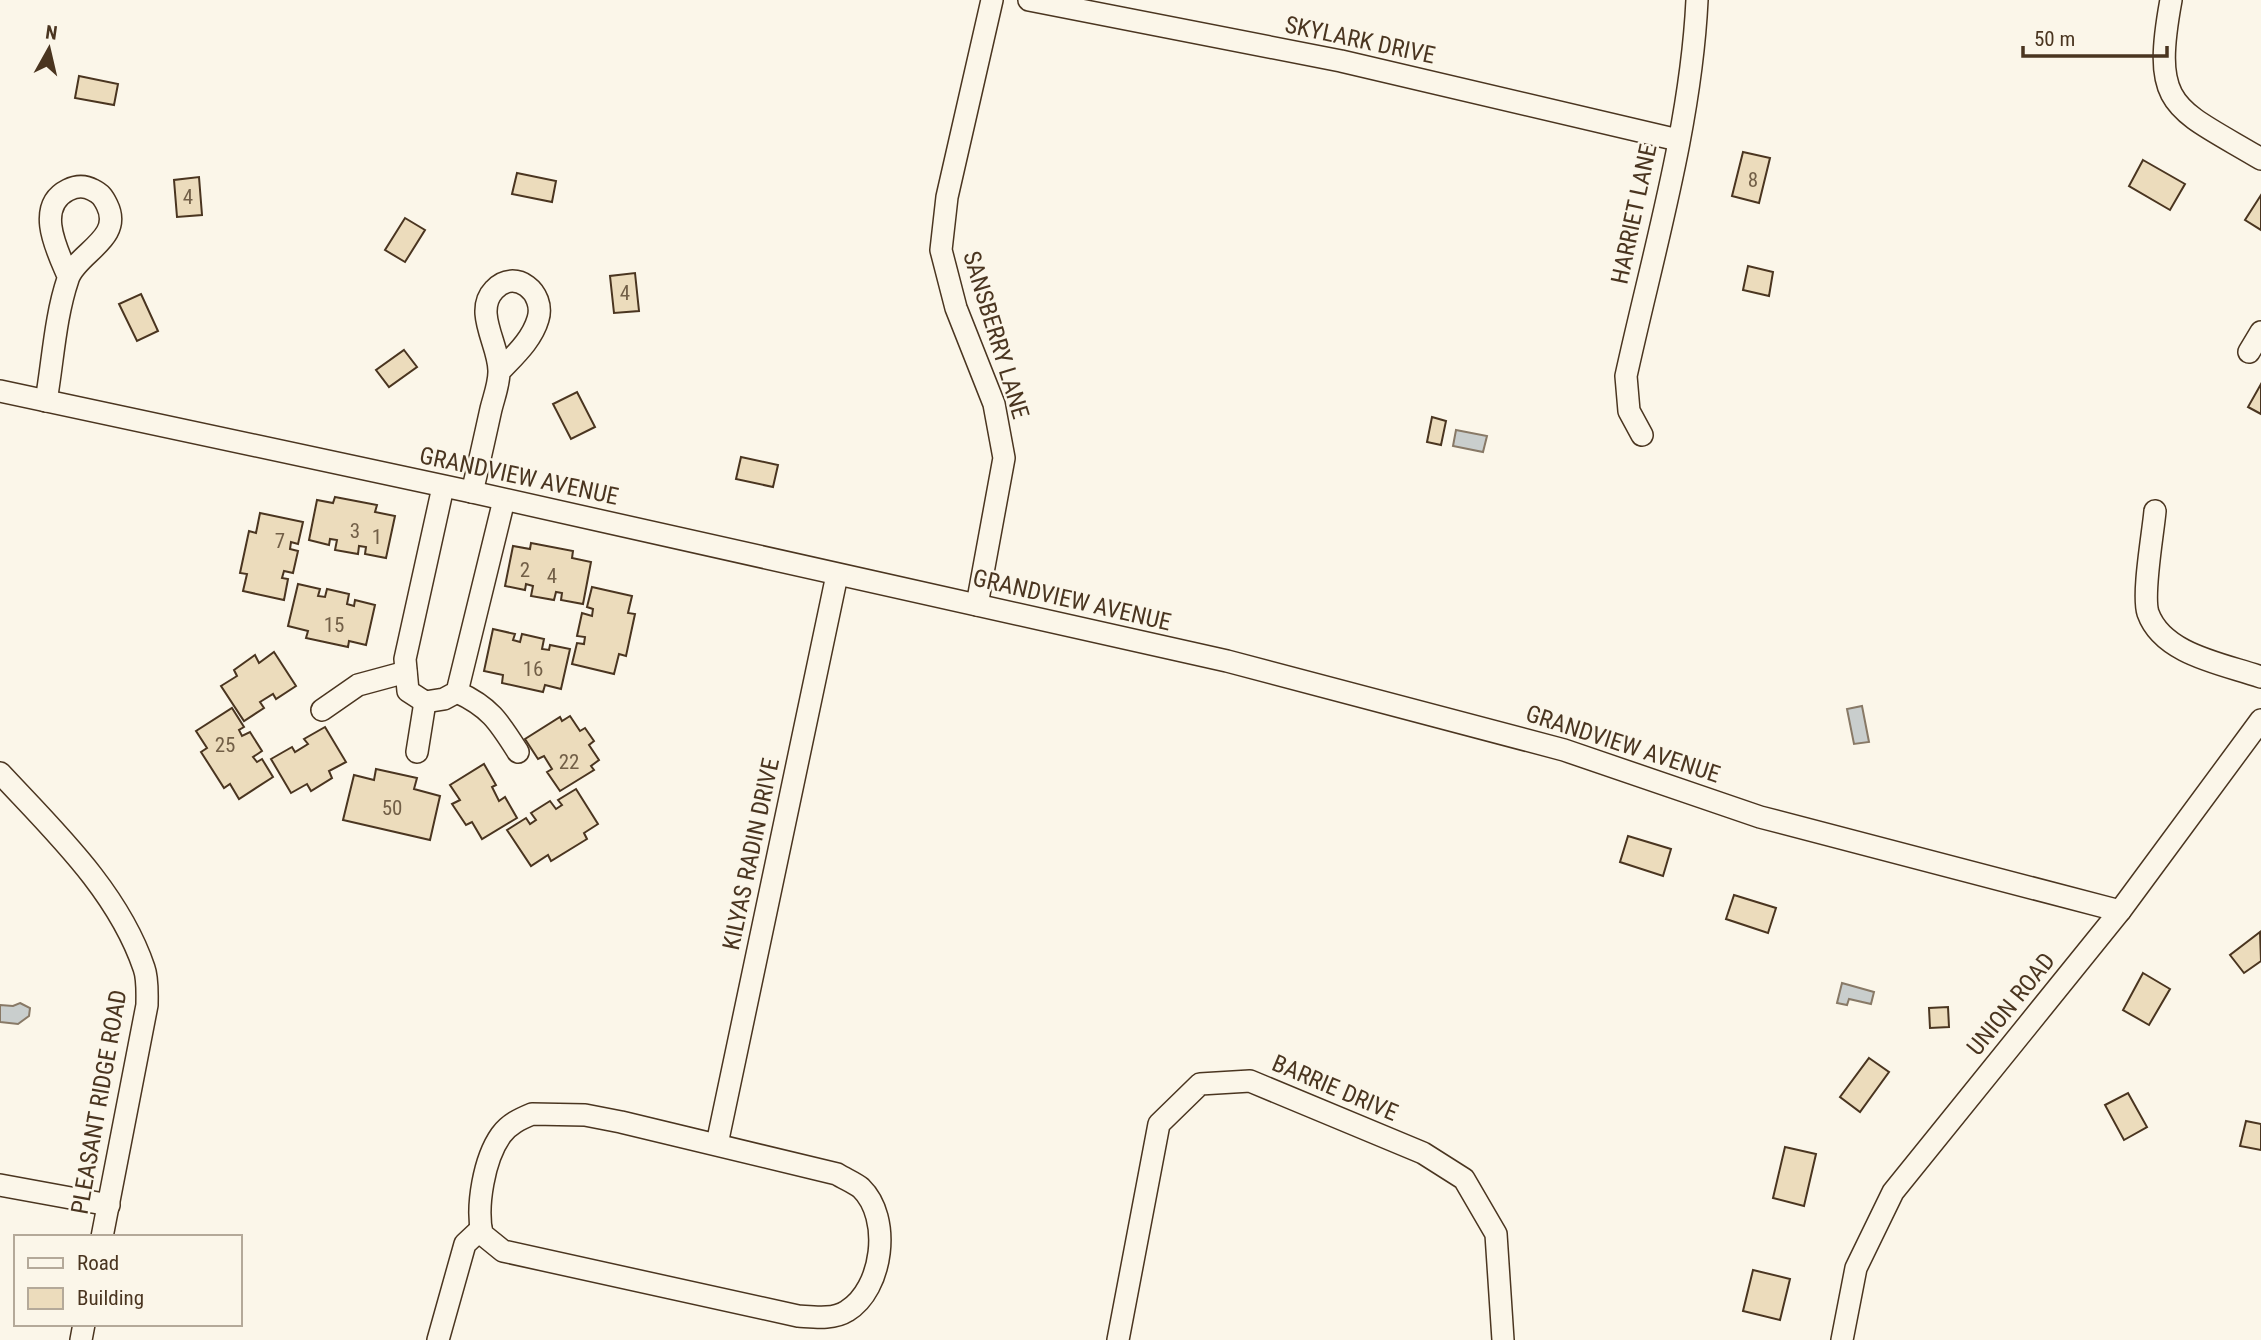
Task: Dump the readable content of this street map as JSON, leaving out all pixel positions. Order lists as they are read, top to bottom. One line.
{"streets":{"street":["SKYLARK DRIVE","HARRIET LANE","SANSBERRY LANE","GRANDVIEW AVENUE","KILYAS RADIN DRIVE","UNION ROAD","BARRIE DRIVE","PLEASANT RIDGE ROAD"]},"crossings":[["SKYLARK DRIVE","HARRIET LANE"],["SANSBERRY LANE","GRANDVIEW AVENUE"],["GRANDVIEW AVENUE","KILYAS RADIN DRIVE"],["GRANDVIEW AVENUE","UNION ROAD"]],"house_numbers":["8","4","4","3","1","7","2","4","15","16","25","22","50"],"legend":["Road","Building"],"scale_bar":"50 m","north":"top"}
